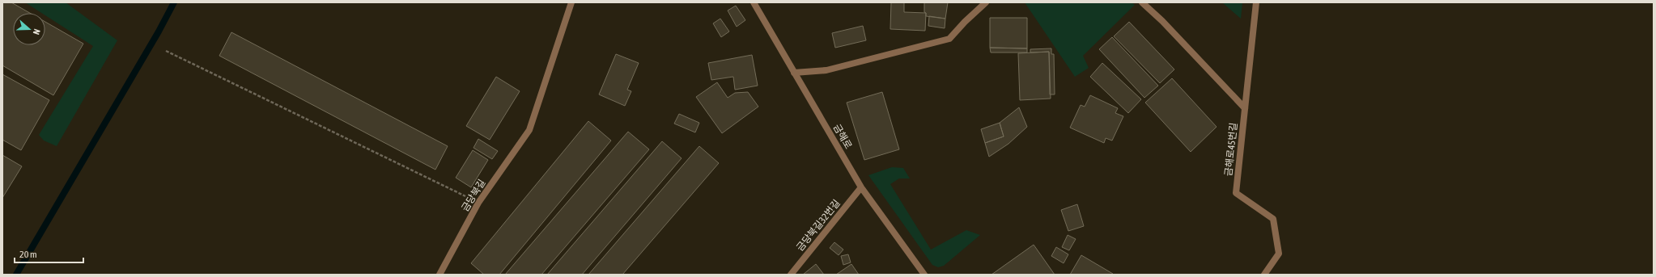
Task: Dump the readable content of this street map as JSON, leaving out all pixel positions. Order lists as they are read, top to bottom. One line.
{"streets":{"street":["금해로","금해로45번길","금당북길","금당북길32번길"]},"crossings":[["금해로","금당북길32번길"]],"scale_bar":"20 m","north":"right"}
